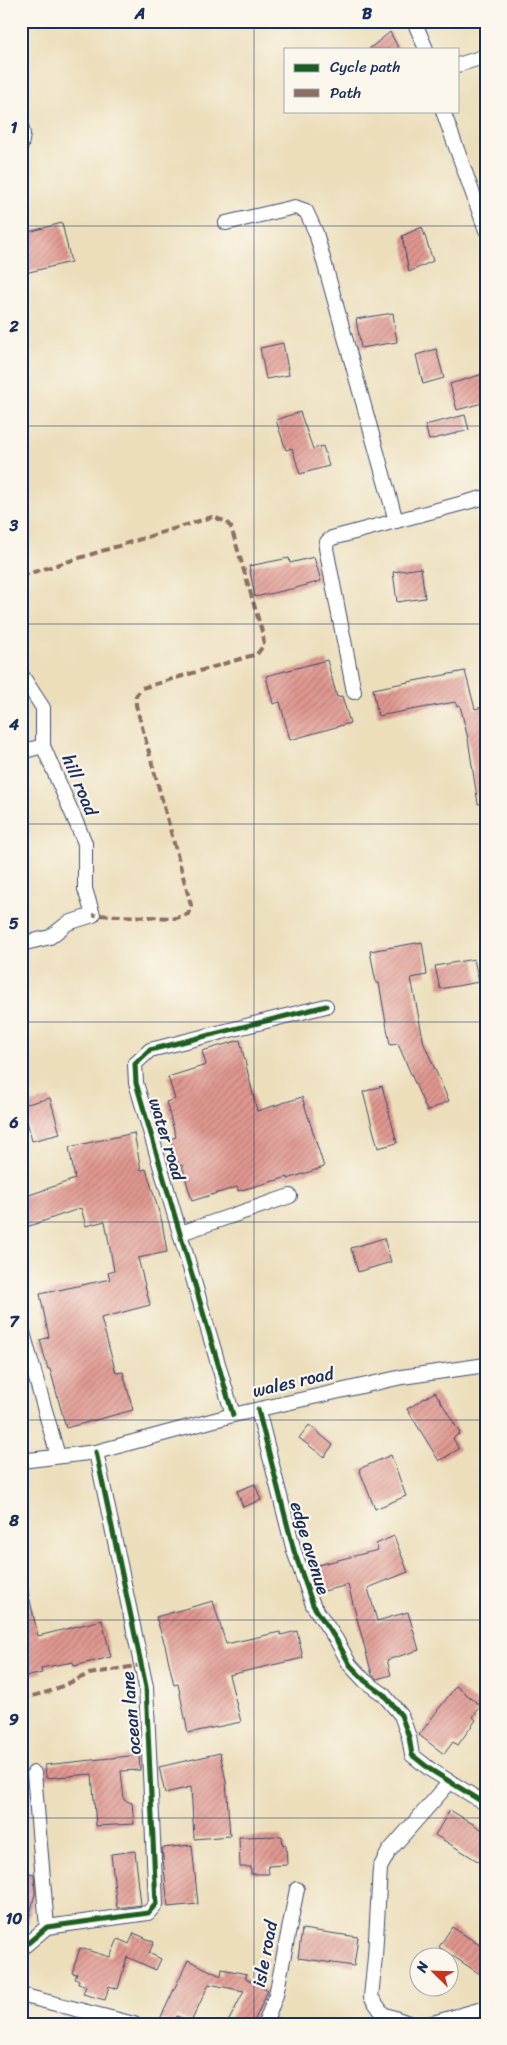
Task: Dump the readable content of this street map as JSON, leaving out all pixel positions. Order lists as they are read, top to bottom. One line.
{"streets":{"street":["hill road","water road","wales road","edge avenue","ocean lane","isle road"]},"crossings":[["water road","wales road"],["wales road","edge avenue"],["wales road","ocean lane"]],"legend":["Cycle path","Path"],"north":"top left","grid":{"columns":["A","B"],"rows":["1","2","3","4","5","6","7","8","9","10"]}}
